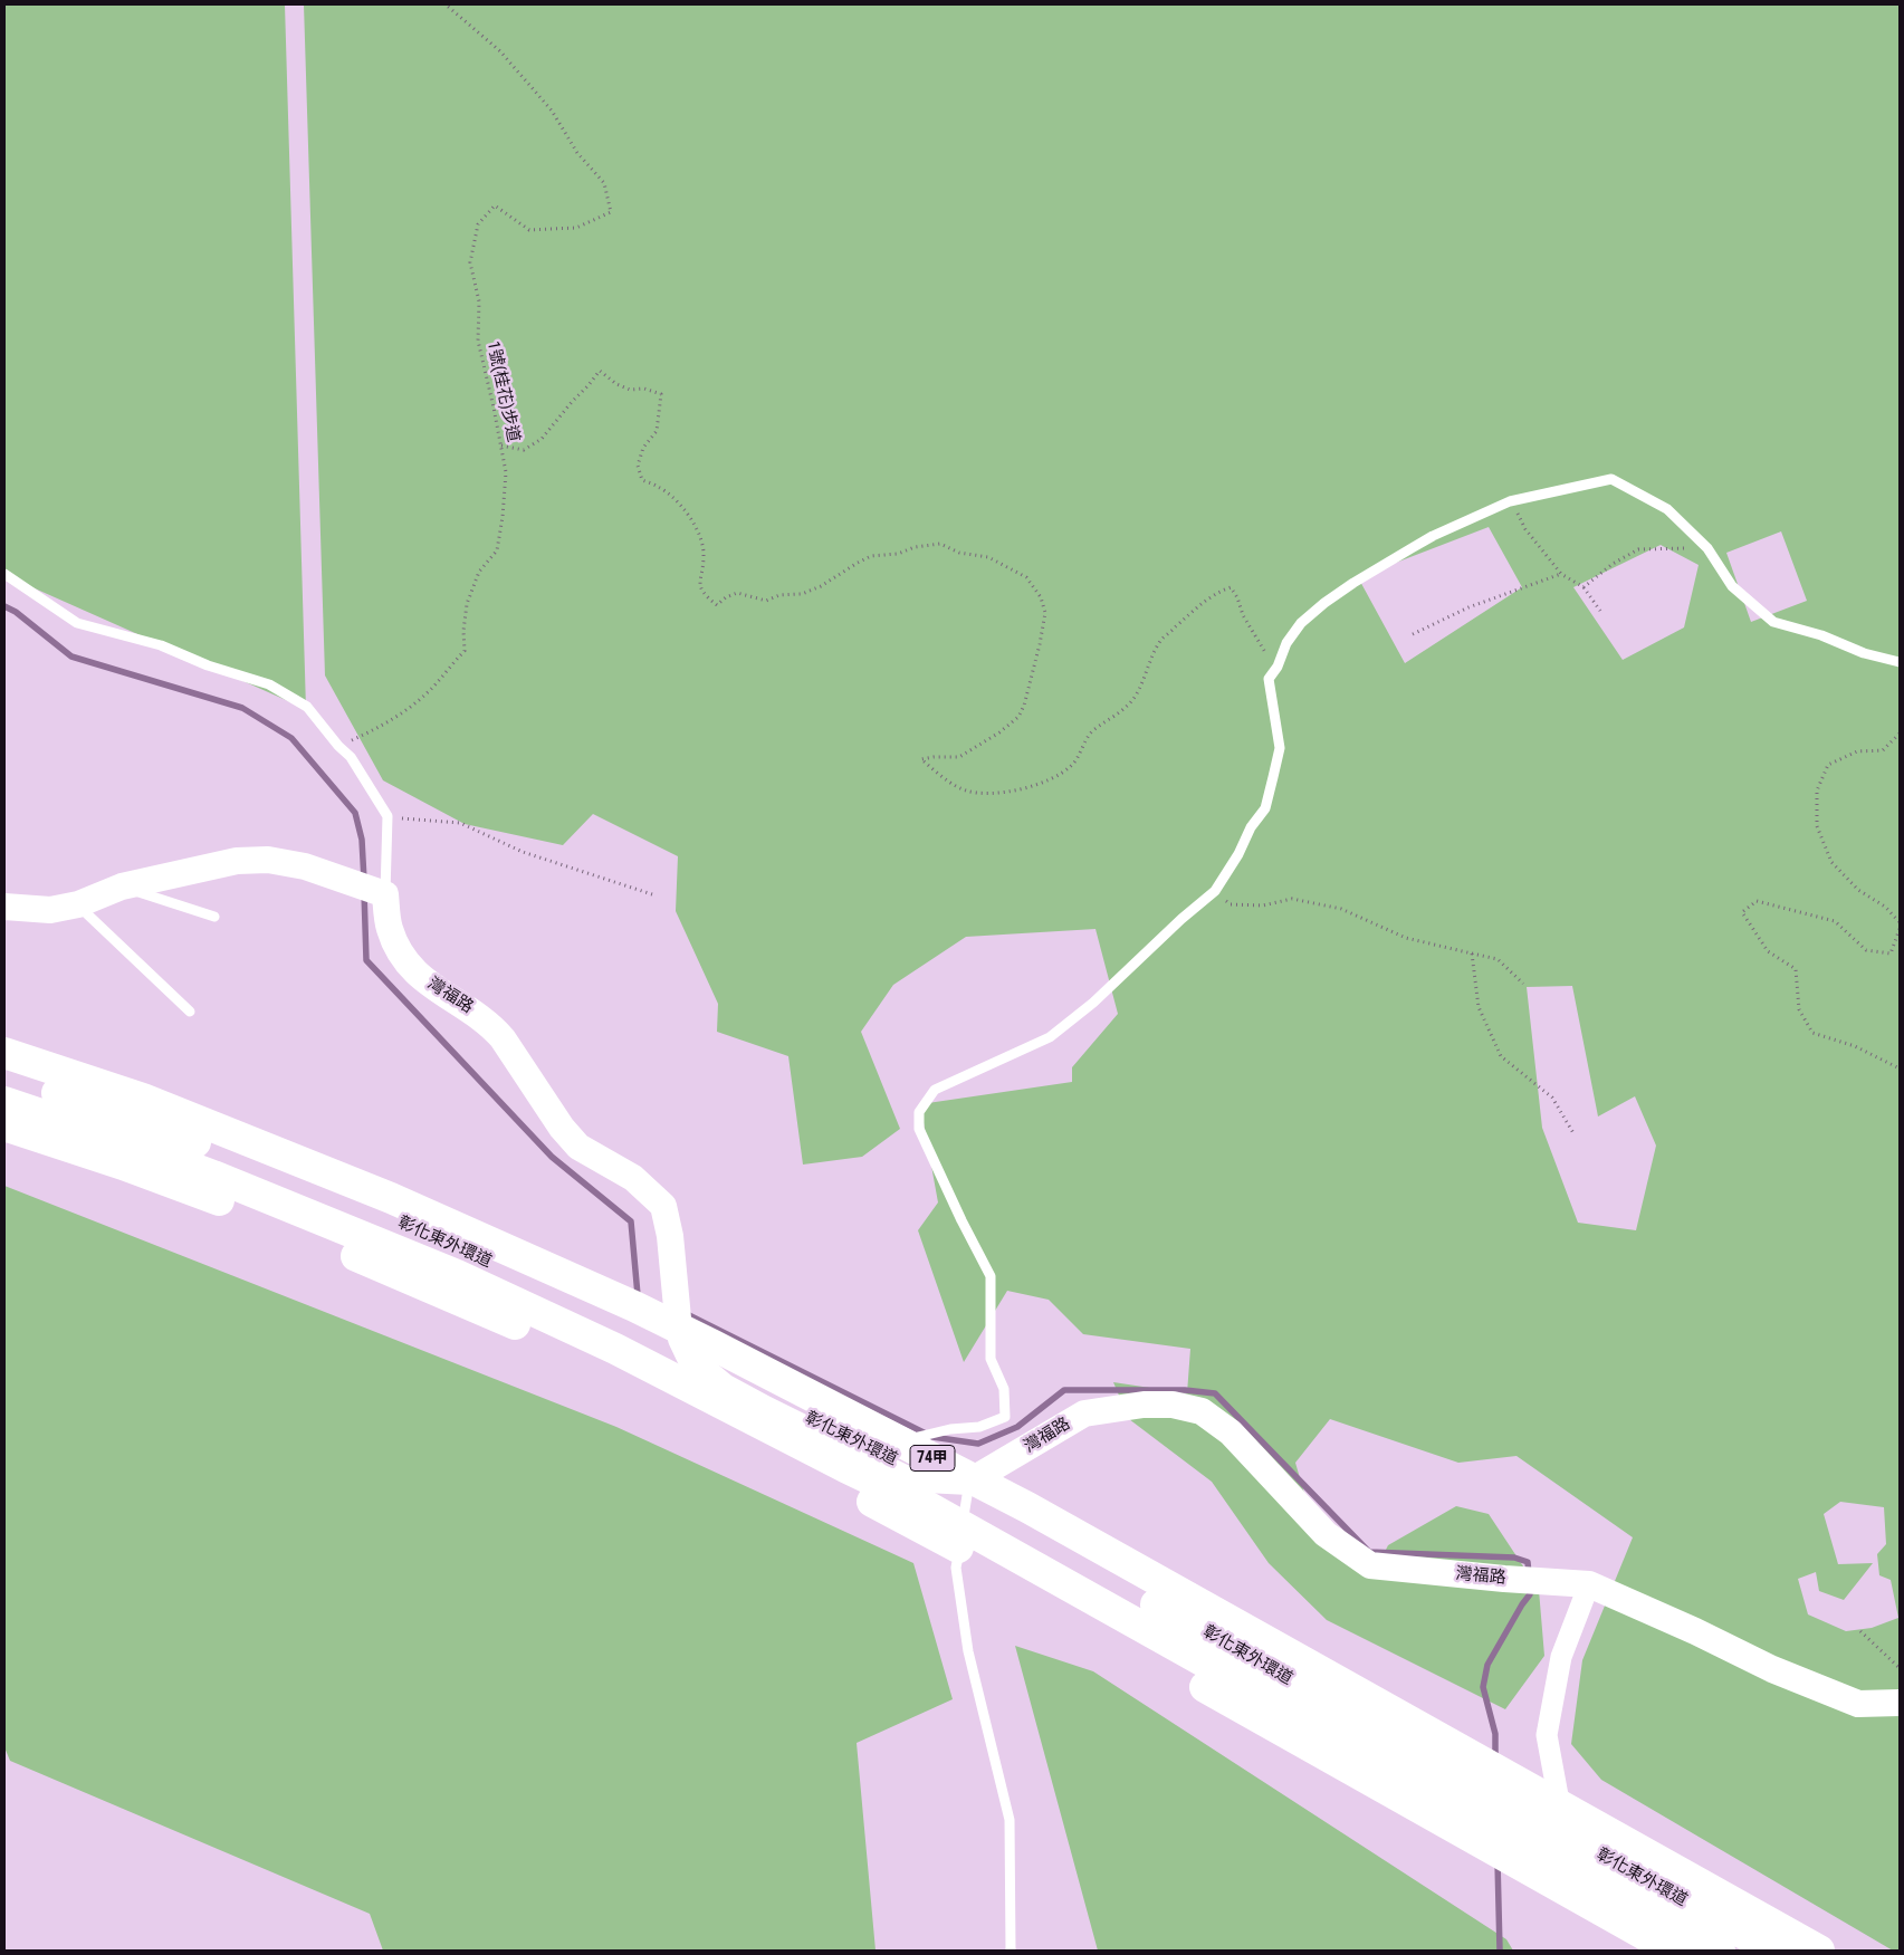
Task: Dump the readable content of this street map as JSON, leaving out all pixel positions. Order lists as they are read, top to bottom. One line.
{"streets":{"main road":["彰化東外環道","74甲"],"street":["灣福路"],"path":["1號(桂花)步道"]}}
